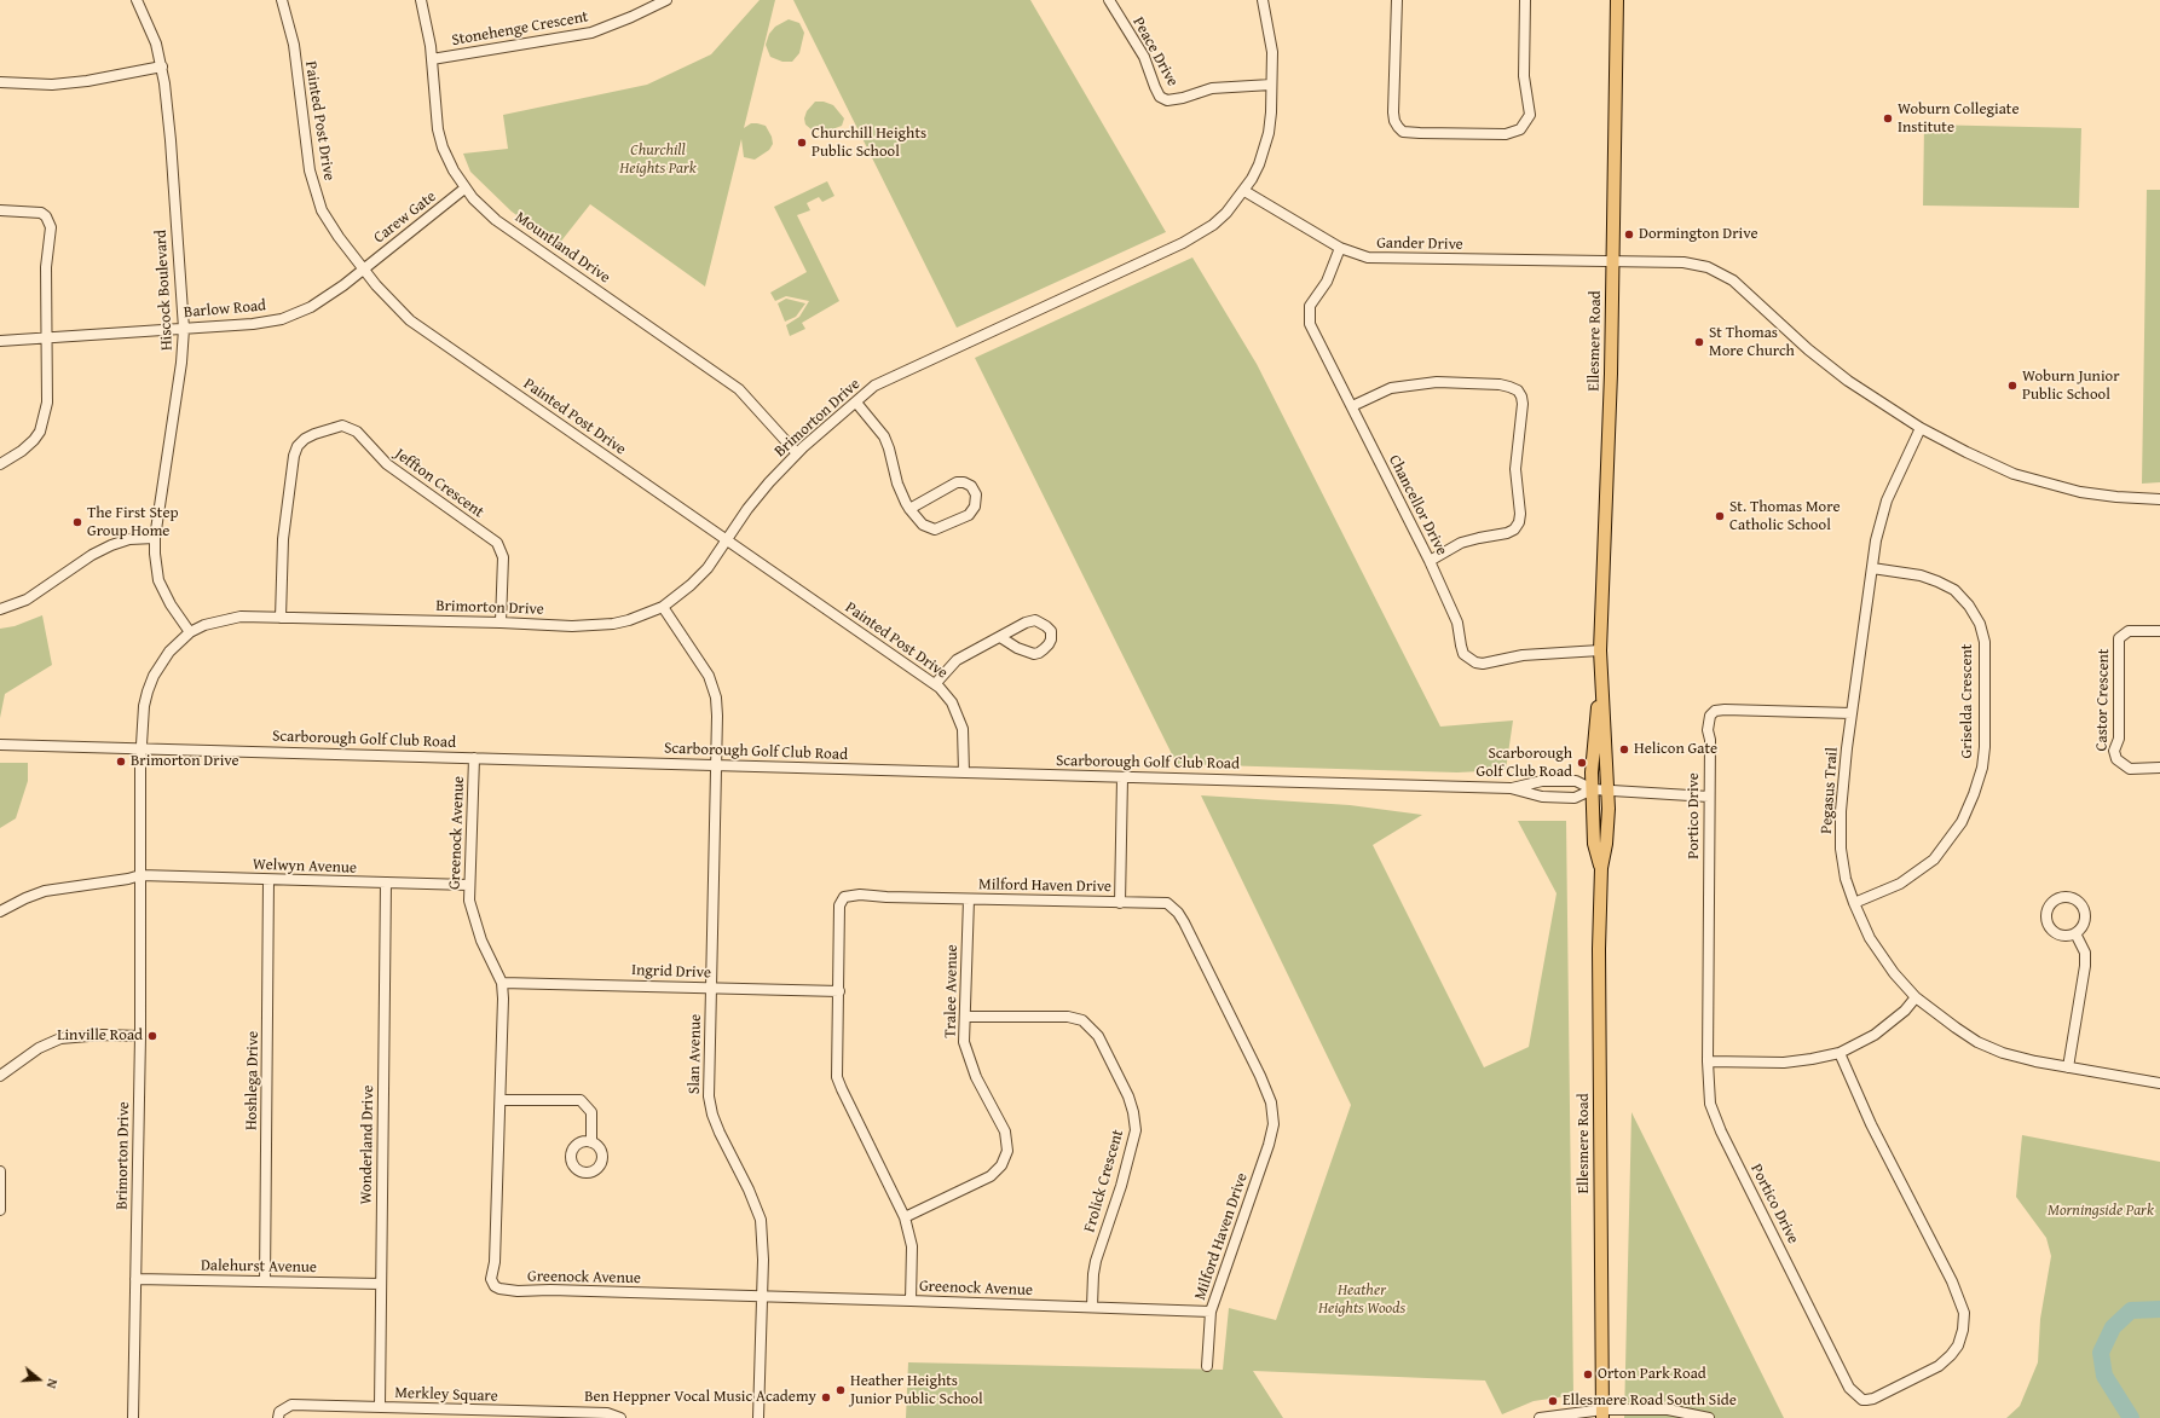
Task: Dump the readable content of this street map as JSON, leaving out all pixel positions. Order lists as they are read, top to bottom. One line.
{"streets":{"main road":["Ellesmere Road"],"street":["Stonehenge Crescent","Peace Drive","Painted Post Drive","Carew Gate","Gander Drive","Mountland Drive","Hiscock Boulevard","Barlow Road","Brimorton Drive","Jeffton Crescent","Chancellor Drive","Castor Crescent","Griselda Crescent","Scarborough Golf Club Road","Pegasus Trail","Portico Drive","Greenock Avenue","Welwyn Avenue","Milford Haven Drive","Ingrid Drive","Tralee Avenue","Slan Avenue","Hoshlega Drive","Wonderland Drive","Frolick Crescent","Dalehurst Avenue","Merkley Square"]},"crossings":[["Stonehenge Crescent","Mountland Drive"],["Peace Drive","Brimorton Drive"],["Painted Post Drive","Carew Gate"],["Painted Post Drive","Barlow Road"],["Painted Post Drive","Brimorton Drive"],["Painted Post Drive","Scarborough Golf Club Road"],["Carew Gate","Mountland Drive"],["Carew Gate","Barlow Road"],["Gander Drive","Ellesmere Road"],["Gander Drive","Brimorton Drive"],["Gander Drive","Chancellor Drive"],["Mountland Drive","Brimorton Drive"],["Hiscock Boulevard","Barlow Road"],["Hiscock Boulevard","Brimorton Drive"],["Ellesmere Road","Chancellor Drive"],["Ellesmere Road","Scarborough Golf Club Road"],["Brimorton Drive","Jeffton Crescent"],["Brimorton Drive","Scarborough Golf Club Road"],["Brimorton Drive","Welwyn Avenue"],["Brimorton Drive","Slan Avenue"],["Brimorton Drive","Dalehurst Avenue"],["Griselda Crescent","Pegasus Trail"],["Scarborough Golf Club Road","Greenock Avenue"],["Scarborough Golf Club Road","Slan Avenue"],["Pegasus Trail","Portico Drive"],["Greenock Avenue","Welwyn Avenue"],["Greenock Avenue","Milford Haven Drive"],["Greenock Avenue","Ingrid Drive"],["Greenock Avenue","Slan Avenue"],["Greenock Avenue","Frolick Crescent"],["Welwyn Avenue","Hoshlega Drive"],["Welwyn Avenue","Wonderland Drive"],["Milford Haven Drive","Ingrid Drive"],["Milford Haven Drive","Tralee Avenue"],["Ingrid Drive","Slan Avenue"],["Tralee Avenue","Frolick Crescent"],["Hoshlega Drive","Dalehurst Avenue"],["Wonderland Drive","Dalehurst Avenue"],["Wonderland Drive","Merkley Square"]],"parks":["Churchill Heights Park","Morningside Park","Heather Heights Woods"],"places":["Woburn Collegiate Institute","Churchill Heights Public School","Dormington Drive","St Thomas More Church","Woburn Junior Public School","St. Thomas More Catholic School","The First Step Group Home","Helicon Gate","Brimorton Drive","Scarborough Golf Club Road","Linville Road","Orton Park Road","Heather Heights Junior Public School","Ben Heppner Vocal Music Academy","Ellesmere Road South Side"],"north":"right"}
